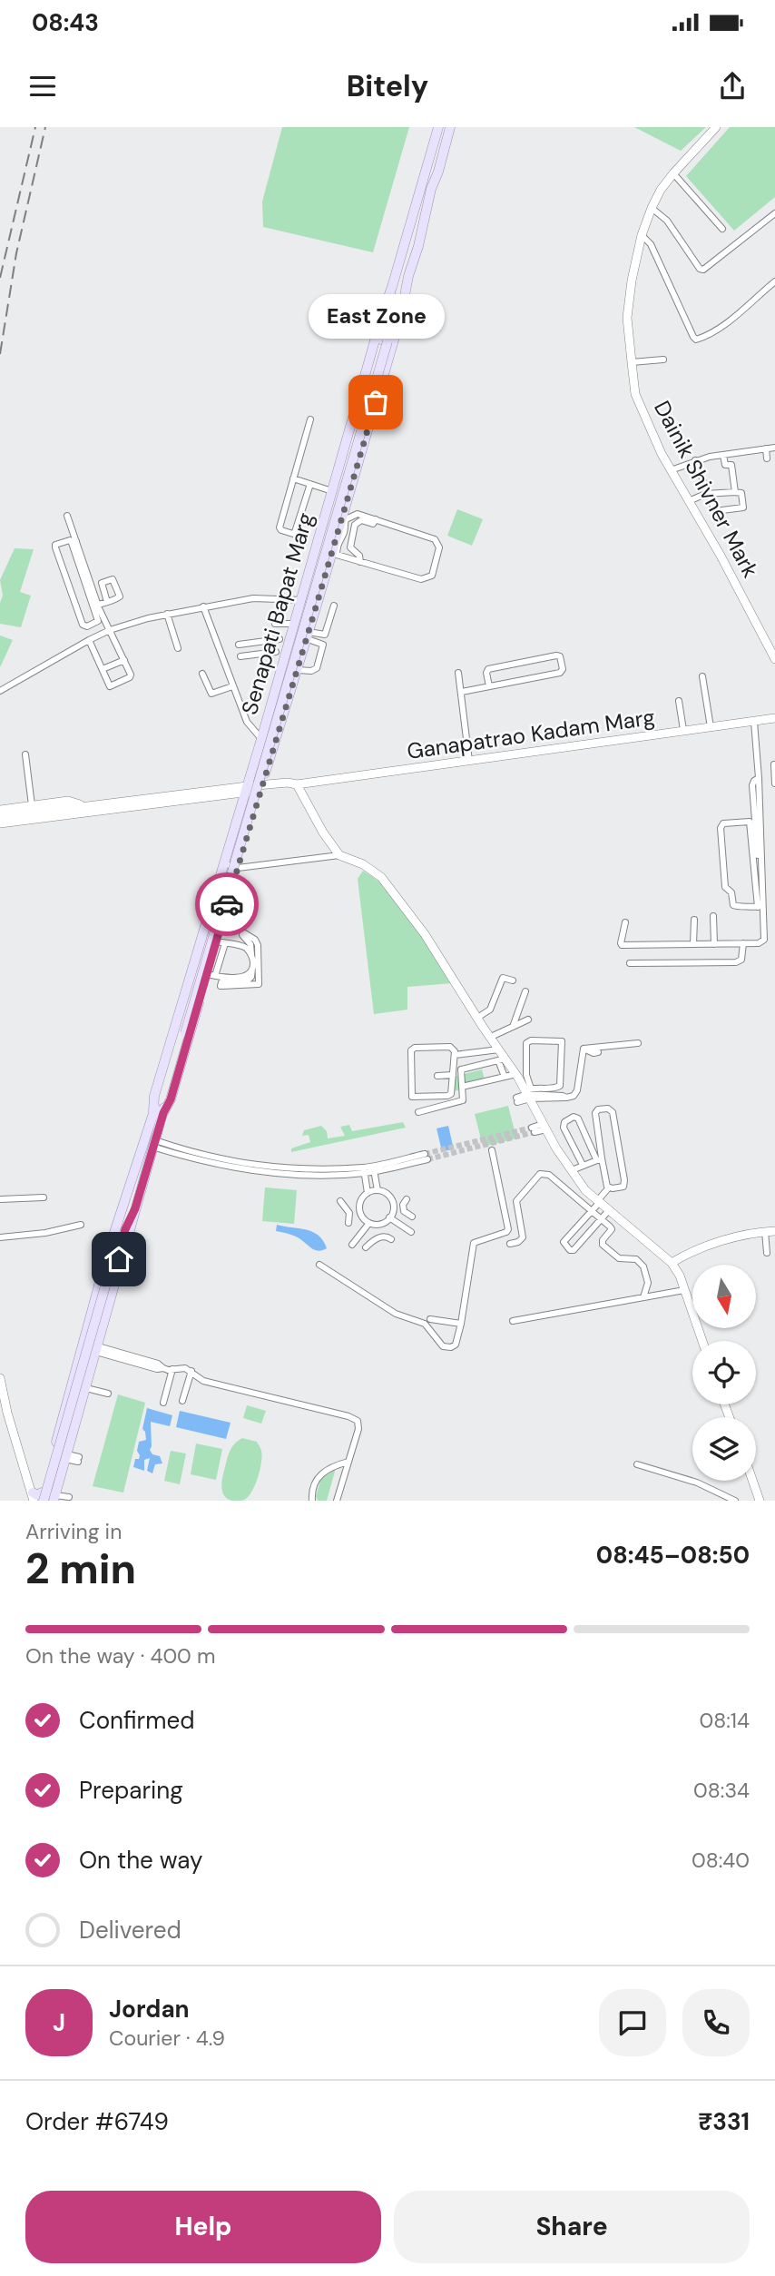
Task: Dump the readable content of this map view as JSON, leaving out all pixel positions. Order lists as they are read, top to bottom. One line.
{"streets":{"main road":["Dainik Shivner Mark","Senapati Bapat Marg","Ganapatrao Kadam Marg"]},"crossings":[["Senapati Bapat Marg","Ganapatrao Kadam Marg"]],"places":["East Zone"],"north":"bottom","page":{"status":"08:43","header":"Bitely","bubble":"East Zone","heading":["2 min","Arriving in","08:45–08:50"],"panel":["Jordan","Courier · 4.9","Order #6749","₹331"],"bar":"On the way · 400 m","list":[["Confirmed","08:14"],["Preparing","08:34"],["On the way","08:40"],"Delivered"],"round":"J","buttons":["Help","Share"]}}
